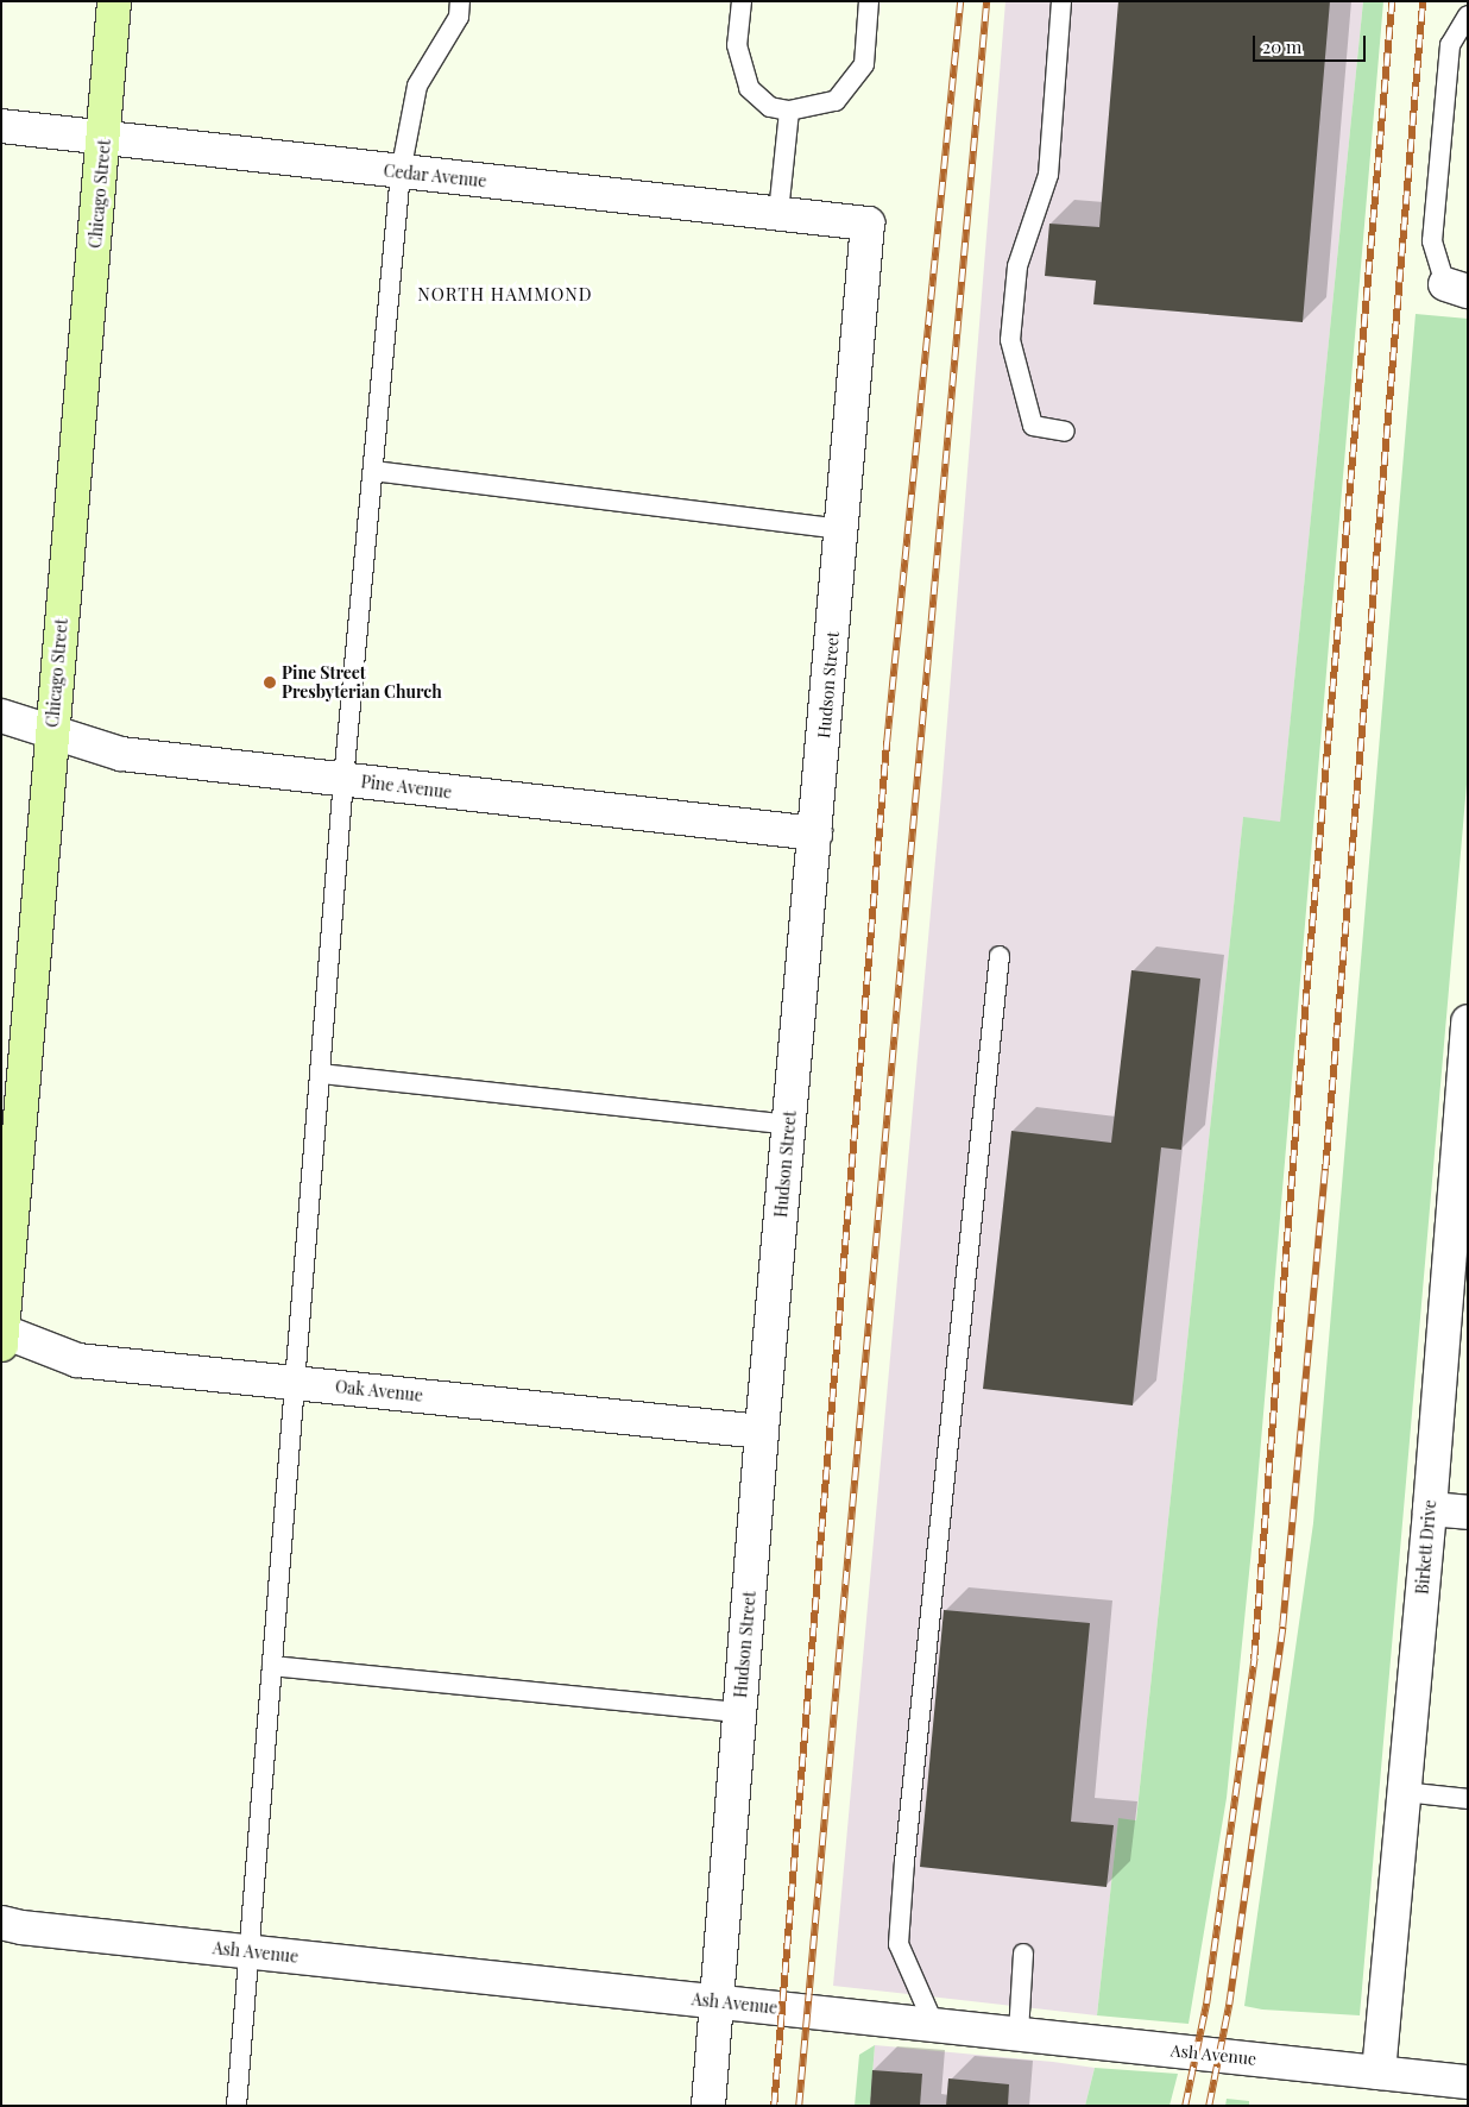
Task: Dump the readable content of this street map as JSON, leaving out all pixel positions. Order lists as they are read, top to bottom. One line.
{"streets":{"main road":["Chicago Street"],"street":["Cedar Avenue","Hudson Street","Pine Avenue","Oak Avenue","Birkett Drive","Ash Avenue"]},"crossings":[["Cedar Avenue","Chicago Street"],["Cedar Avenue","Hudson Street"],["Chicago Street","Pine Avenue"],["Chicago Street","Oak Avenue"],["Hudson Street","Pine Avenue"],["Hudson Street","Oak Avenue"],["Hudson Street","Ash Avenue"],["Birkett Drive","Ash Avenue"]],"districts":["NORTH HAMMOND"],"places":["Pine Street Presbyterian Church"],"scale_bar":"20 m"}
